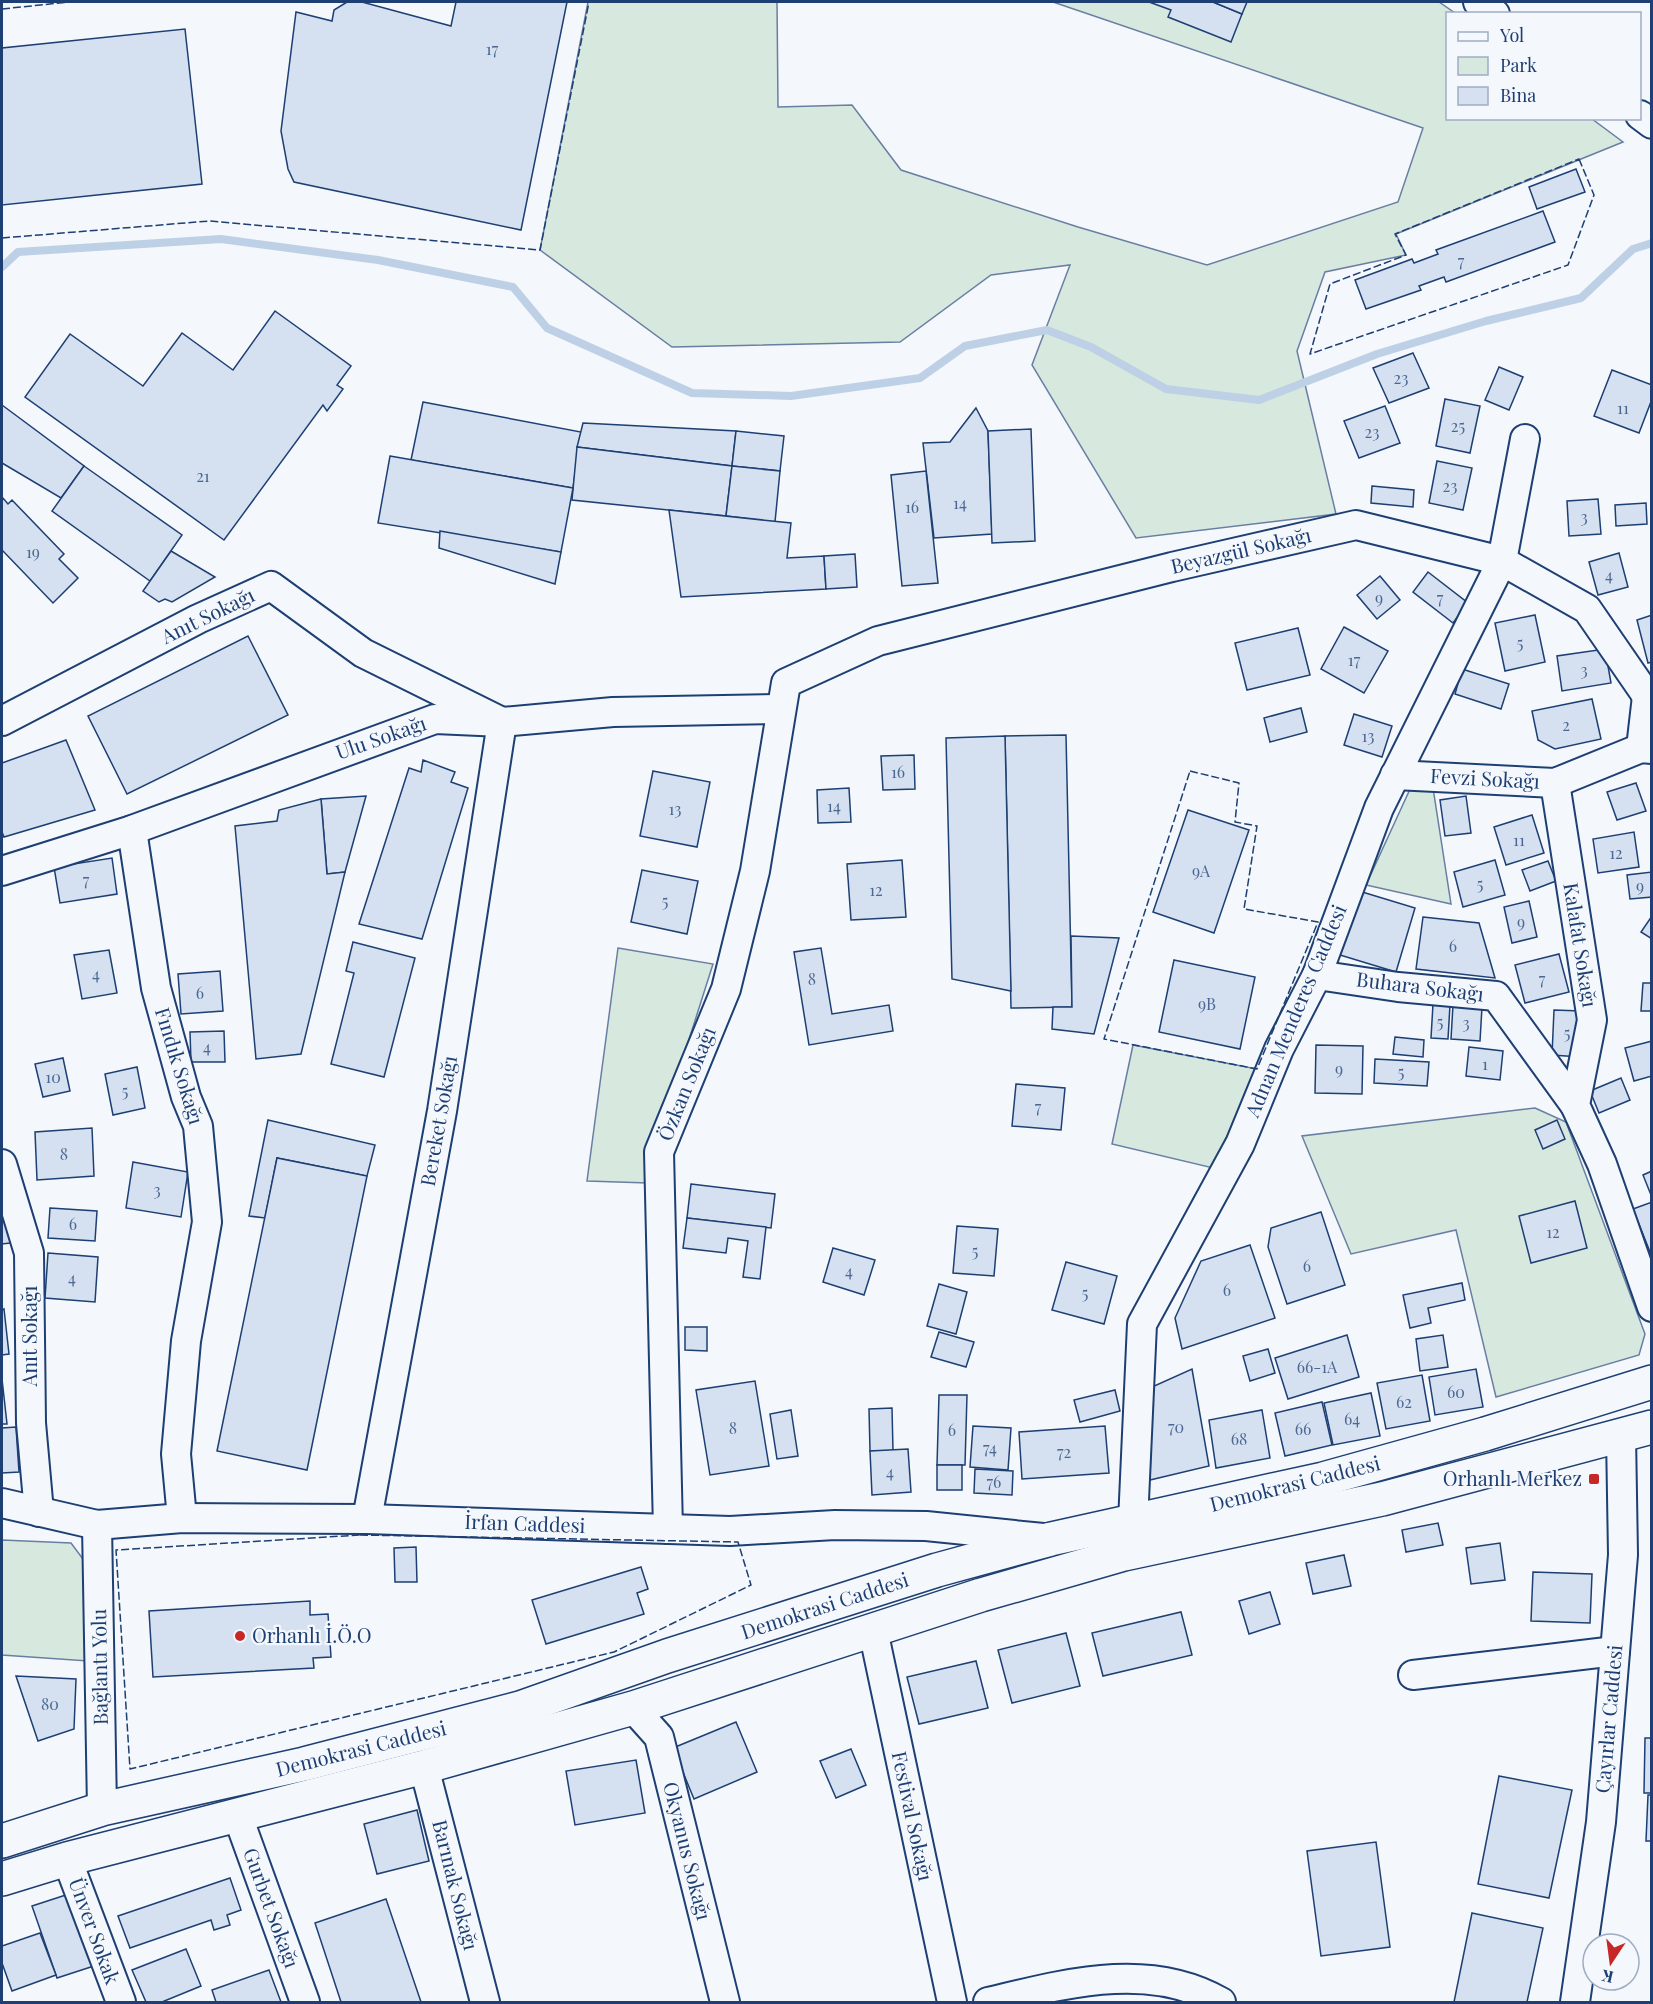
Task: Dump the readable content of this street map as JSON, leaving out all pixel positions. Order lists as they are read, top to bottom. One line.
{"streets":{"main road":["Demokrasi Caddesi"],"street":["Beyazgül Sokağı","Anıt Sokağı","Ulu Sokağı","Fevzi Sokağı","Kalafat Sokağı","Buhara Sokağı","Adnan Menderes Caddesi","Fındık Sokağı","Özkan Sokağı","Bereket Sokağı","İrfan Caddesi","Bağlantı Yolu","Çayırlar Caddesi","Festival Sokağı","Okyanus Sokağı","Barınak Sokağı","Gurbet Sokağı","Ünver Sokak"]},"crossings":[["Beyazgül Sokağı","Ulu Sokağı"],["Beyazgül Sokağı","Fevzi Sokağı"],["Beyazgül Sokağı","Adnan Menderes Caddesi"],["Beyazgül Sokağı","Özkan Sokağı"],["Anıt Sokağı","Ulu Sokağı"],["Anıt Sokağı","Bereket Sokağı"],["Anıt Sokağı","İrfan Caddesi"],["Ulu Sokağı","Fındık Sokağı"],["Ulu Sokağı","Özkan Sokağı"],["Ulu Sokağı","Bereket Sokağı"],["Fevzi Sokağı","Kalafat Sokağı"],["Fevzi Sokağı","Adnan Menderes Caddesi"],["Kalafat Sokağı","Buhara Sokağı"],["Buhara Sokağı","Adnan Menderes Caddesi"],["Adnan Menderes Caddesi","Demokrasi Caddesi"],["Fındık Sokağı","İrfan Caddesi"],["Özkan Sokağı","İrfan Caddesi"],["Bereket Sokağı","İrfan Caddesi"],["Demokrasi Caddesi","İrfan Caddesi"],["Demokrasi Caddesi","Bağlantı Yolu"],["Demokrasi Caddesi","Çayırlar Caddesi"],["Demokrasi Caddesi","Festival Sokağı"],["Demokrasi Caddesi","Okyanus Sokağı"],["Demokrasi Caddesi","Barınak Sokağı"],["Demokrasi Caddesi","Gurbet Sokağı"],["Demokrasi Caddesi","Ünver Sokak"],["İrfan Caddesi","Bağlantı Yolu"]],"places":{"transit":["Orhanlı Merkez"],"other":["Orhanlı İ.Ö.O"]},"house_numbers":["17","7","23","11","25","23","21","23","14","16","3","19","4","9","7","5","17","3","2","13","16","14","13","11","12","9A","7","5","9","12","5","9","6","4","8","7","6","9B","5","3","5","4","1","9","5","10","5","7","8","3","6","12","5","6","4","4","6","5","66-1A","60","62","64","70","8","66","6","68","74","72","4","76","80"],"legend":["Yol","Park","Bina"],"north":"bottom"}
